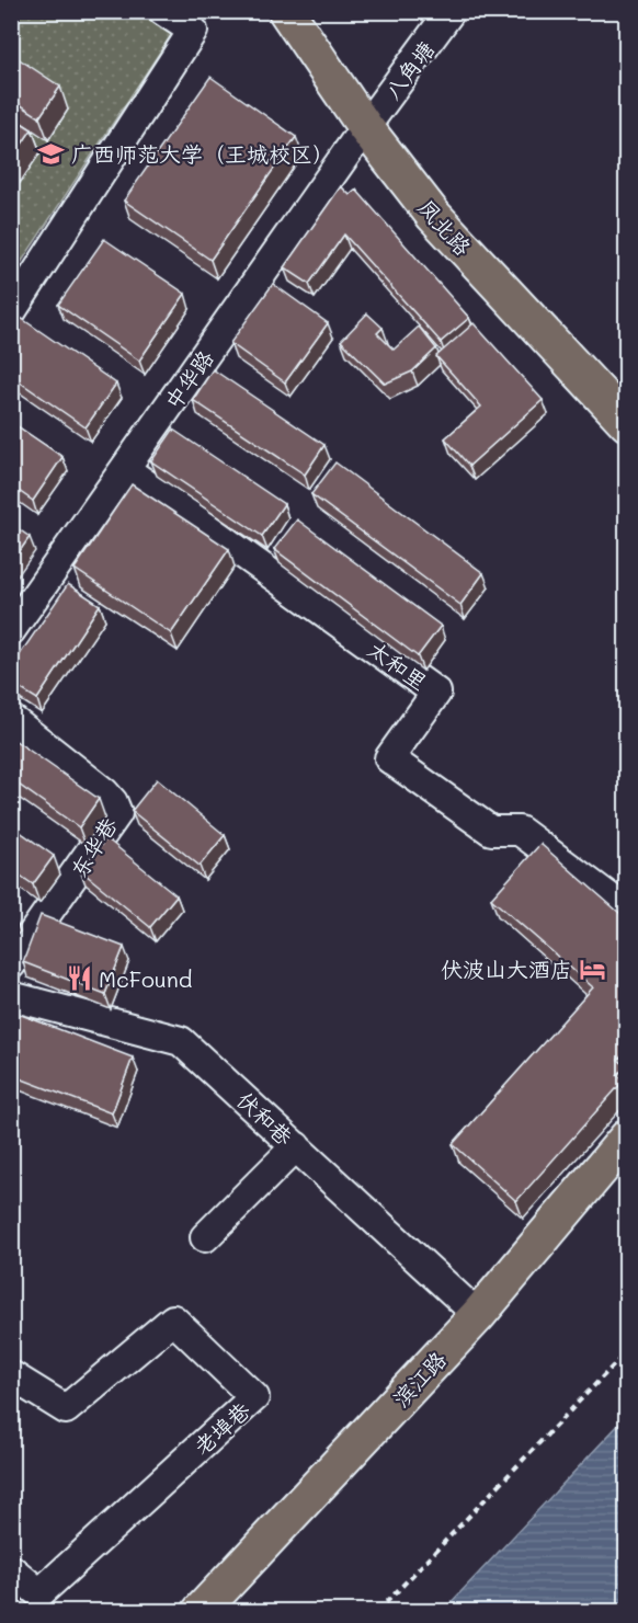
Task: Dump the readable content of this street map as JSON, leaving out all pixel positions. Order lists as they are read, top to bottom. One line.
{"streets":{"main road":["凤北路","滨江路"],"street":["八角塘","中华路","太和里","东华巷","伏和巷","老埠巷"]},"crossings":[["八角塘","凤北路"],["八角塘","中华路"],["凤北路","中华路"],["中华路","太和里"],["伏和巷","滨江路"]],"places":{"school or university":["广西师范大学（王城校区）"],"hotel":["伏波山大酒店"],"restaurant":["McFound"]}}
